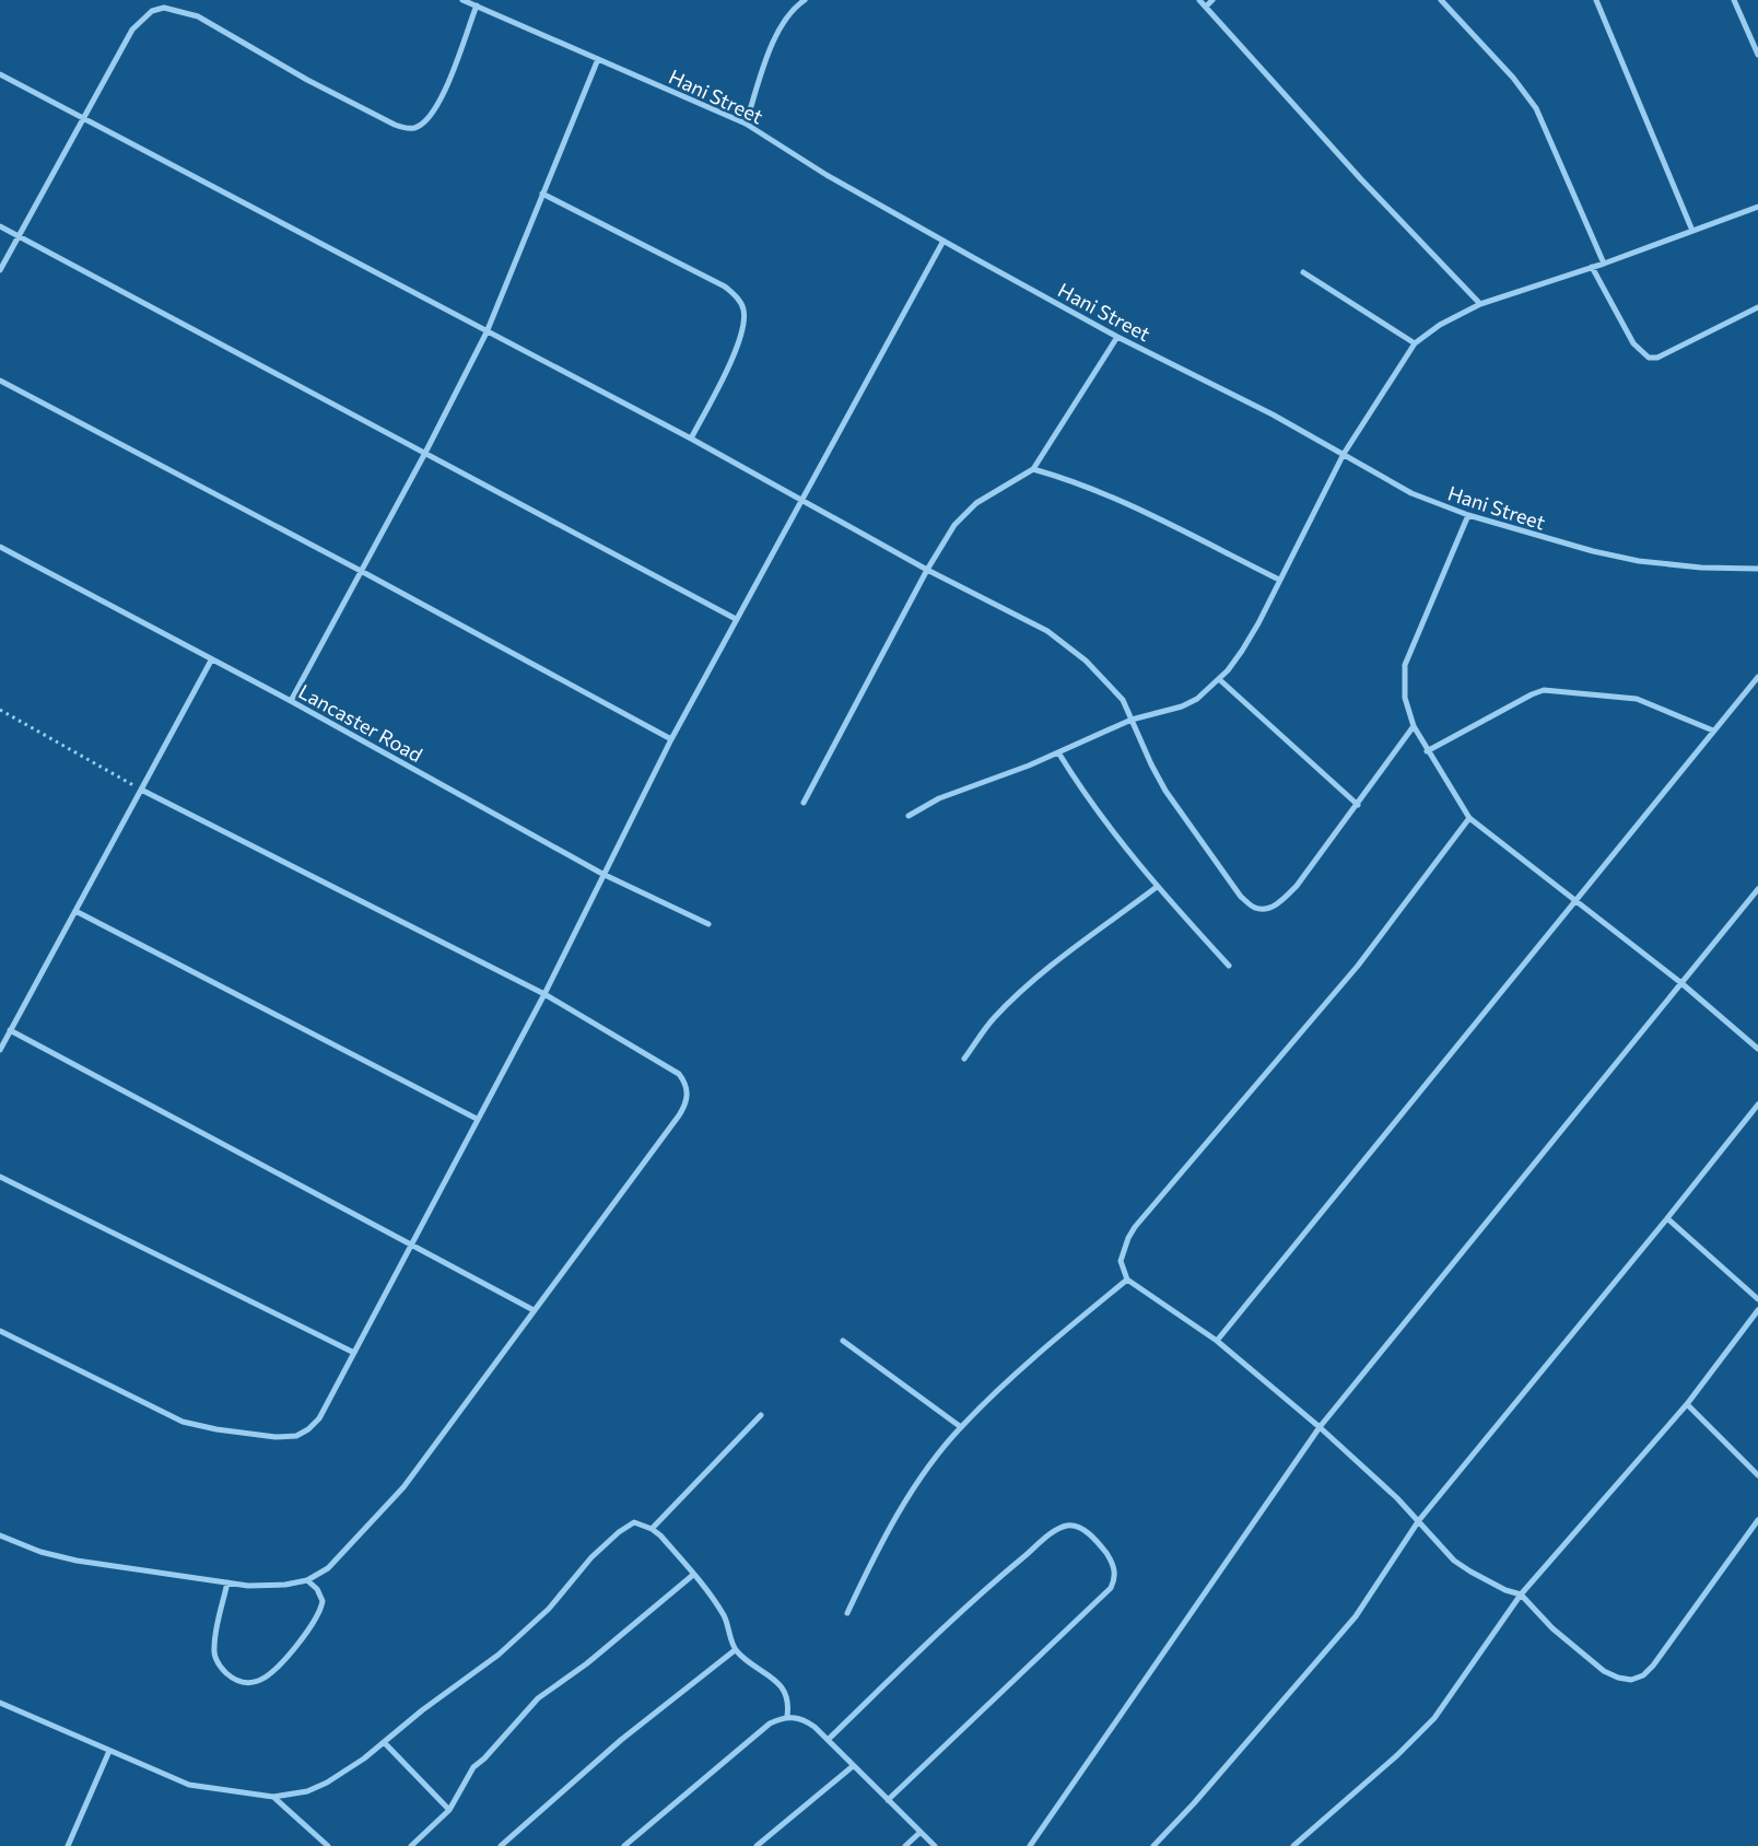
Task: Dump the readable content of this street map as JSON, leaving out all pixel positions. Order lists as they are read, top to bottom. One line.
{"streets":{"street":["Hani Street","Lancaster Road"]}}
